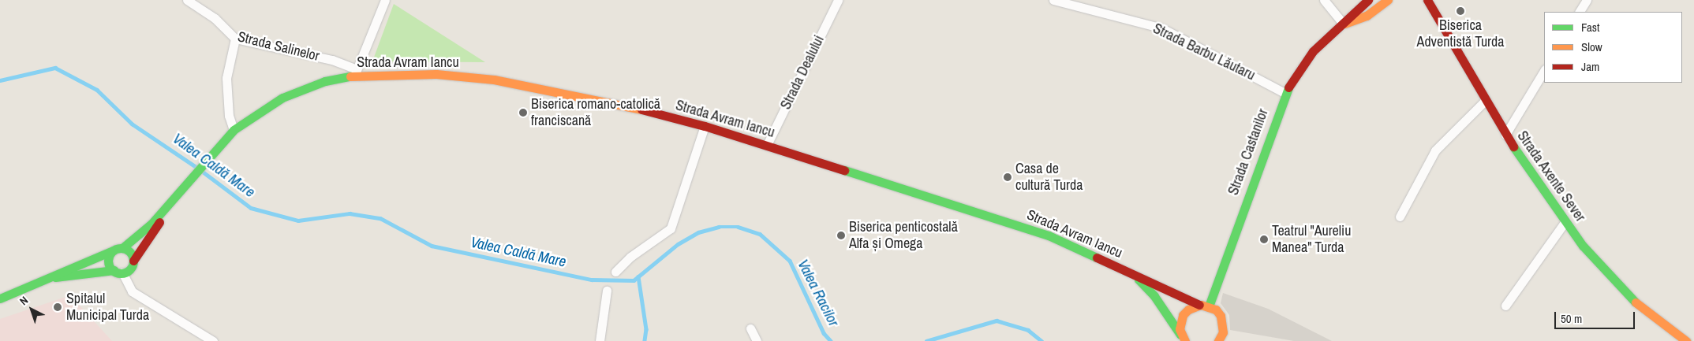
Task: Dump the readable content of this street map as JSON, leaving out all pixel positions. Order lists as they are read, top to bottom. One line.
{"streets":{"main road":["Strada Avram Iancu","Strada Castanilor","Strada Axente Sever"],"street":["Strada Salinelor","Strada Barbu Lăutaru","Strada Dealului"]},"crossings":[["Strada Salinelor","Strada Avram Iancu"],["Strada Barbu Lăutaru","Strada Castanilor"],["Strada Avram Iancu","Strada Dealului"],["Strada Avram Iancu","Strada Castanilor"]],"water":["Valea Caldă Mare","Valea Racilor"],"places":["Biserica Adventistă Turda","Biserica romano-catolică franciscană","Casa de cultură Turda","Biserica penticostală Alfa și Omega","Teatrul \"Aureliu Manea\" Turda","Spitalul Municipal Turda"],"legend":["Fast","Slow","Jam"],"scale_bar":"50 m","north":"top left"}
